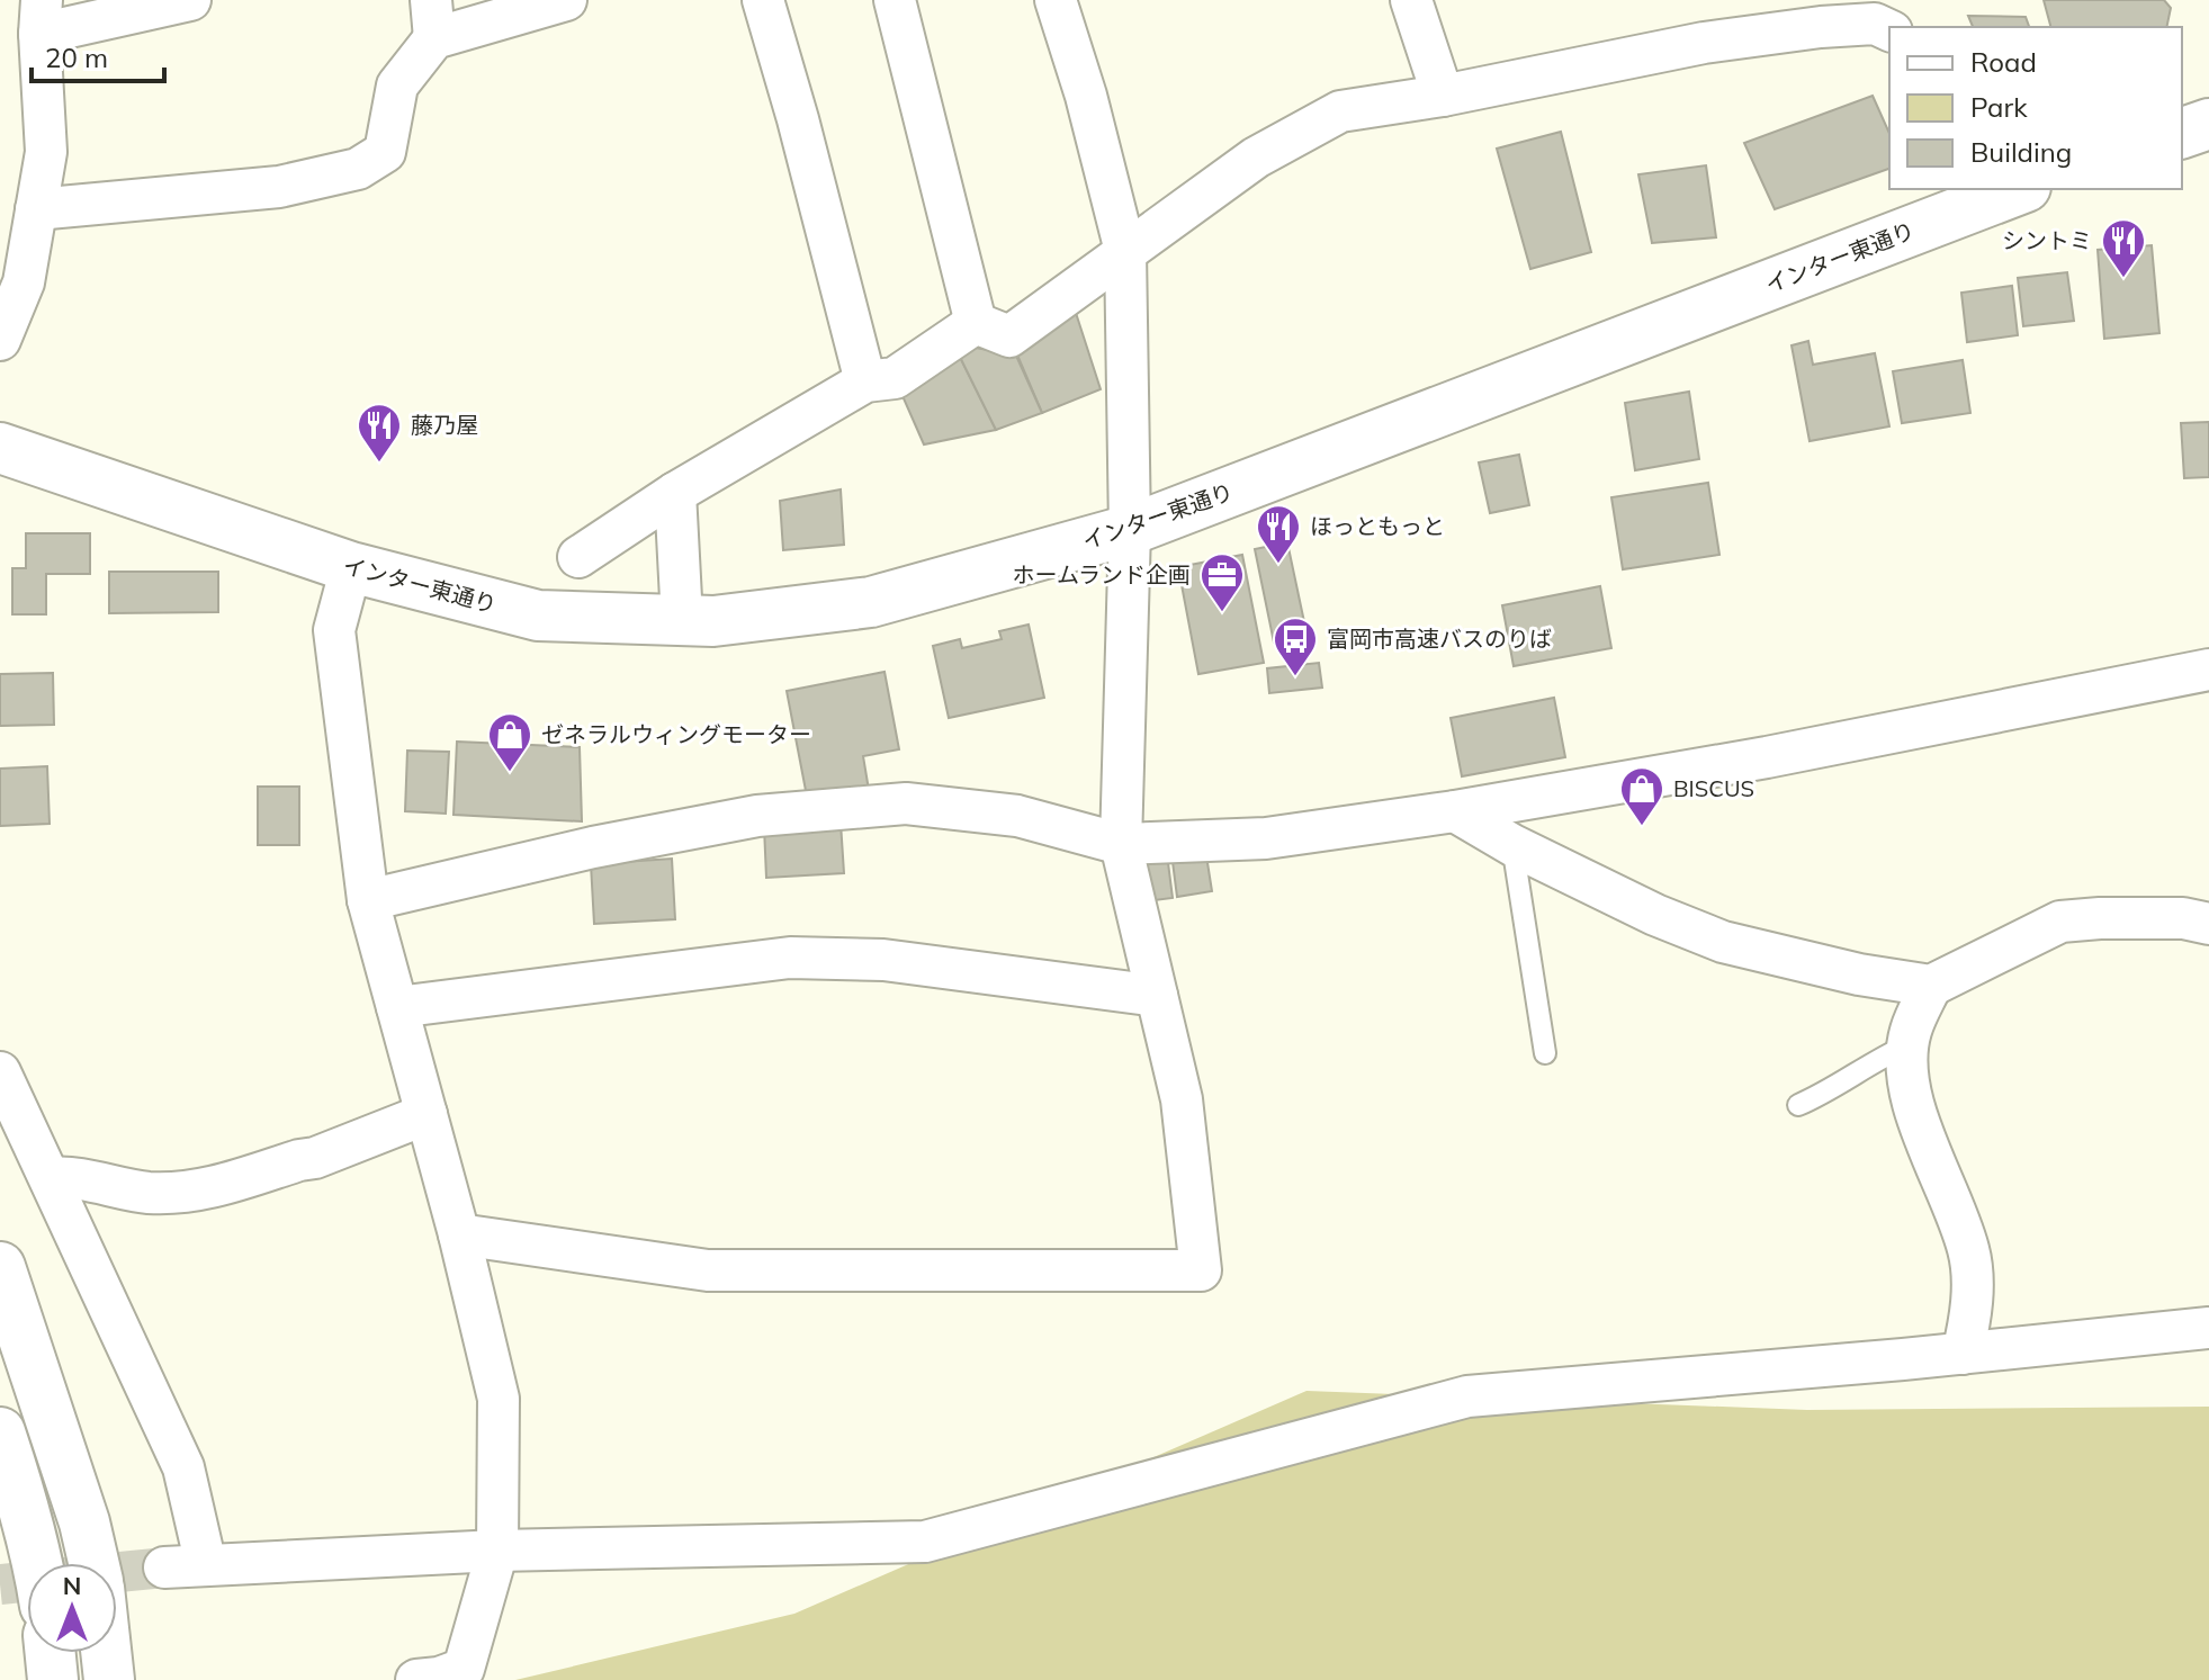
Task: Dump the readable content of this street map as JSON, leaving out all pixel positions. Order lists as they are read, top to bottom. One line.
{"streets":{"main road":["インター東通り"]},"places":{"restaurant":["シントミ","藤乃屋","ほっともっと"],"office":["ホームランド企画"],"bus stop":["富岡市高速バスのりば"],"shop":["ゼネラルウィングモーター","BISCUS"]},"legend":["Road","Park","Building"],"scale_bar":"20 m","north":"top"}
